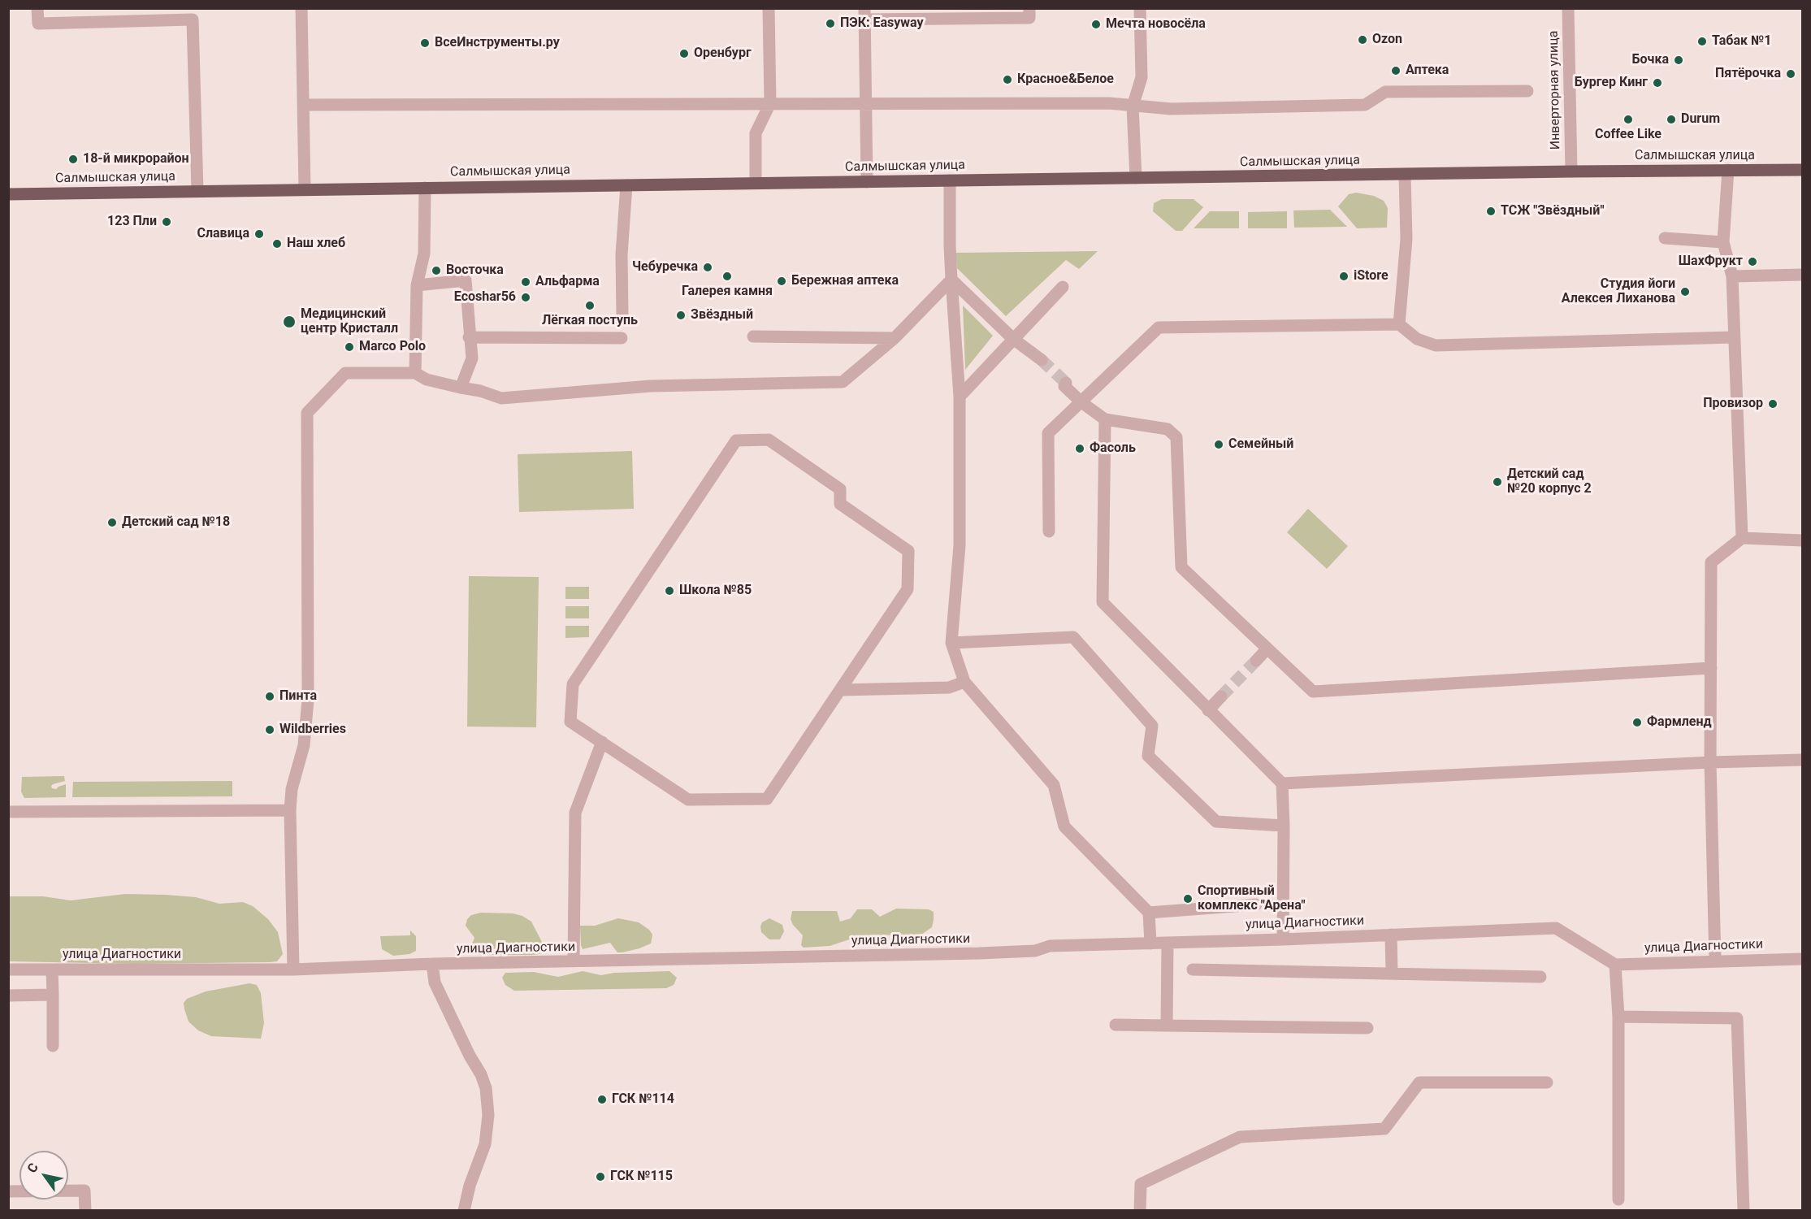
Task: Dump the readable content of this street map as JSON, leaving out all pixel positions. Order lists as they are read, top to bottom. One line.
{"streets":{"main road":["Салмышская улица"],"street":["Инверторная улица","улица Диагностики"]},"crossings":[["Инверторная улица","Салмышская улица"]],"places":["ПЭК: Easyway","Мечта новосёла","Ozon","Табак №1","ВсеИнструменты.ру","Оренбург","Бочка","Аптека","Пятёрочка","Красное&Белое","Бургер Кинг","Coffee Like","Durum","18-й микрорайон","ТСЖ \"Звёздный\"","123 Пли","Славица","Наш хлеб","ШахФрукт","Чебуречка","Восточка","Галерея камня","iStore","Бережная аптека","Альфарма","Студия йоги Алексея Лиханова","Ecoshar56","Лёгкая поступь","Звёздный","Медицинский центр Кристалл","Marco Polo","Провизор","Семейный","Фасоль","Детский сад №20 корпус 2","Детский сад №18","Школа №85","Пинта","Фармленд","Wildberries","Спортивный комплекс \"Арена\"","ГСК №114","ГСК №115"],"north":"top left"}
